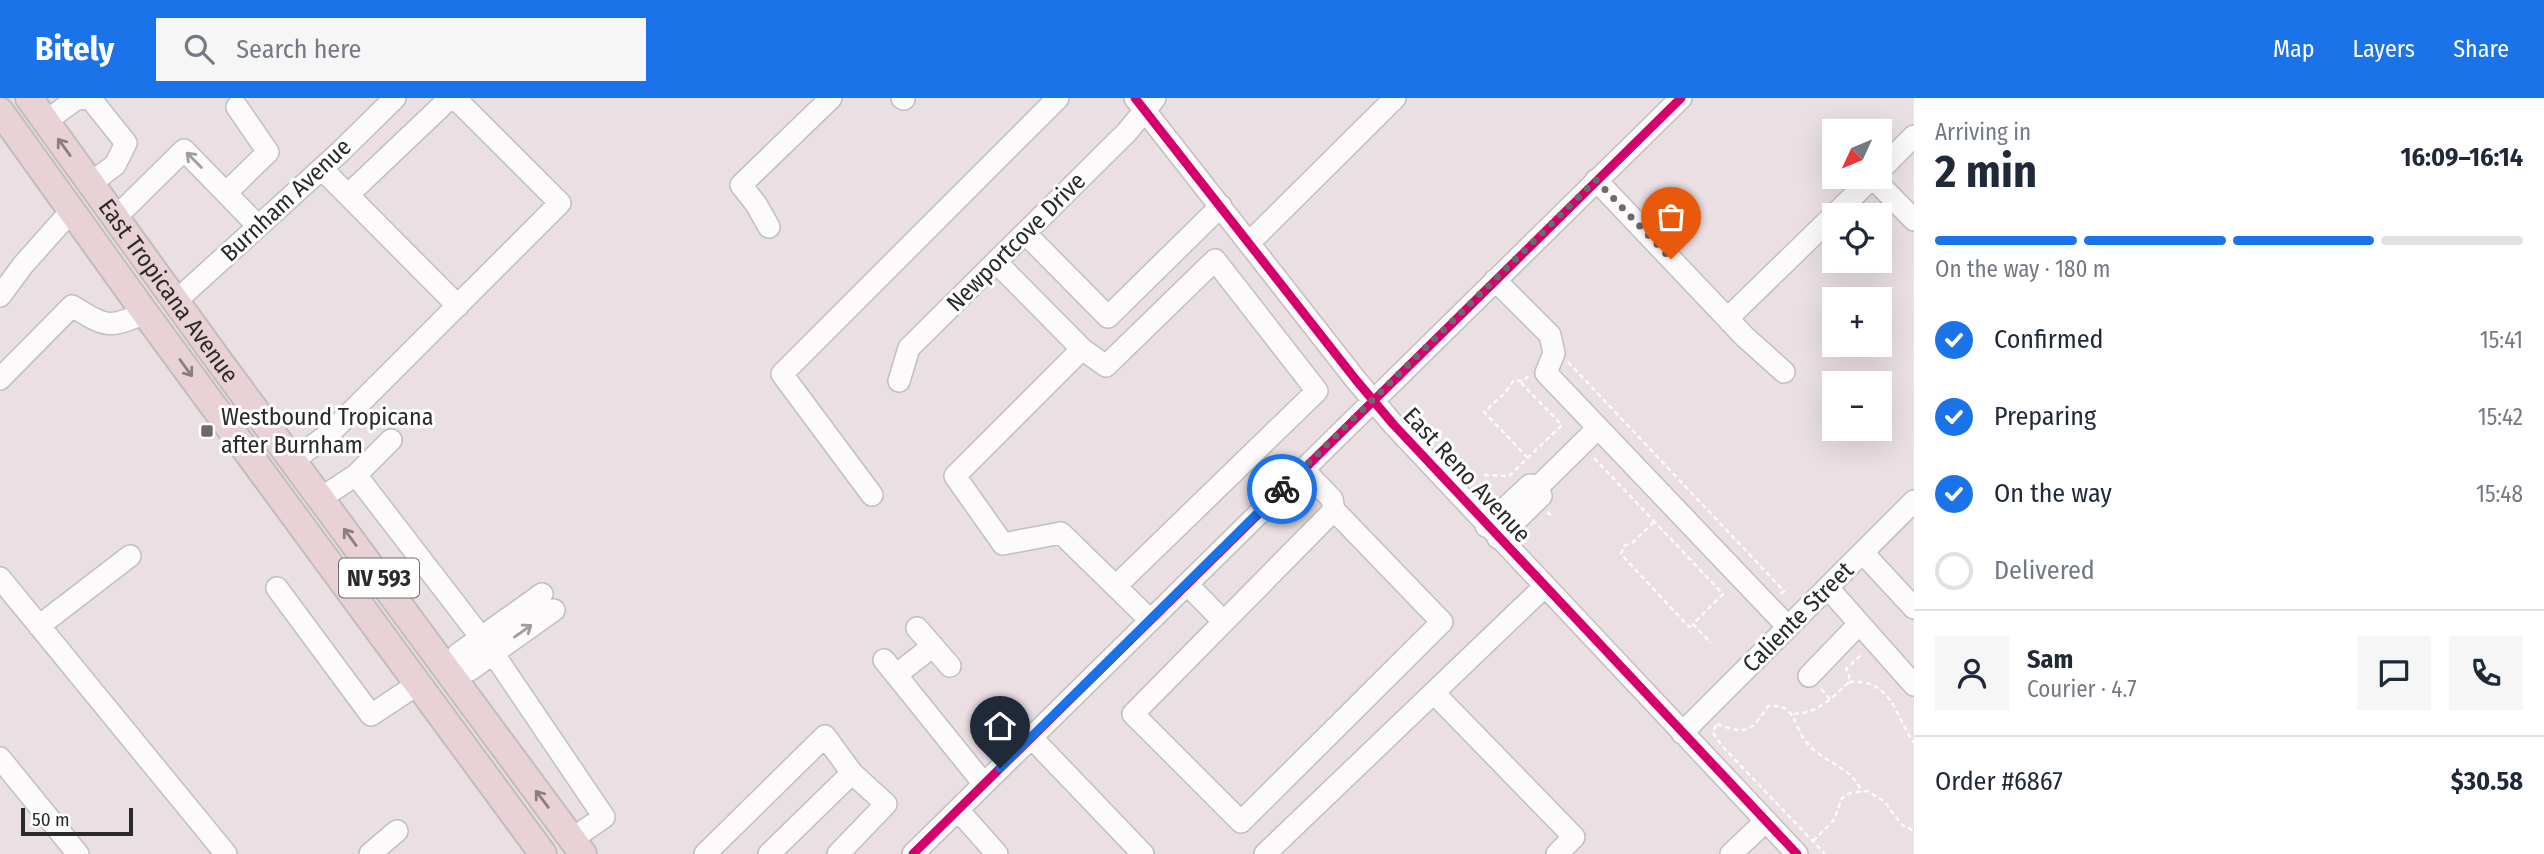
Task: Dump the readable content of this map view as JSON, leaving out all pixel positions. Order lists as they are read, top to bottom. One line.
{"streets":{"main road":["East Tropicana Avenue","NV 593"],"street":["Burnham Avenue","Newportcove Drive","East Reno Avenue","Caliente Street"]},"crossings":[["Burnham Avenue","East Tropicana Avenue"],["Newportcove Drive","East Reno Avenue"],["East Reno Avenue","Caliente Street"]],"places":{"transit":["Westbound Tropicana after Burnham"]},"scale_bar":"50 m","north":"bottom left","page":{"header":"Bitely","search":"Search here","nav":["Map","Layers","Share"],"heading":["2 min","Arriving in","16:09–16:14"],"panel":["Sam","Courier · 4.7","Order #6867","$30.58"],"map_buttons":["+","−"],"bar":"On the way · 180 m","list":[["Confirmed","15:41"],["Preparing","15:42"],["On the way","15:48"],"Delivered"],"scale":"50 m"}}
